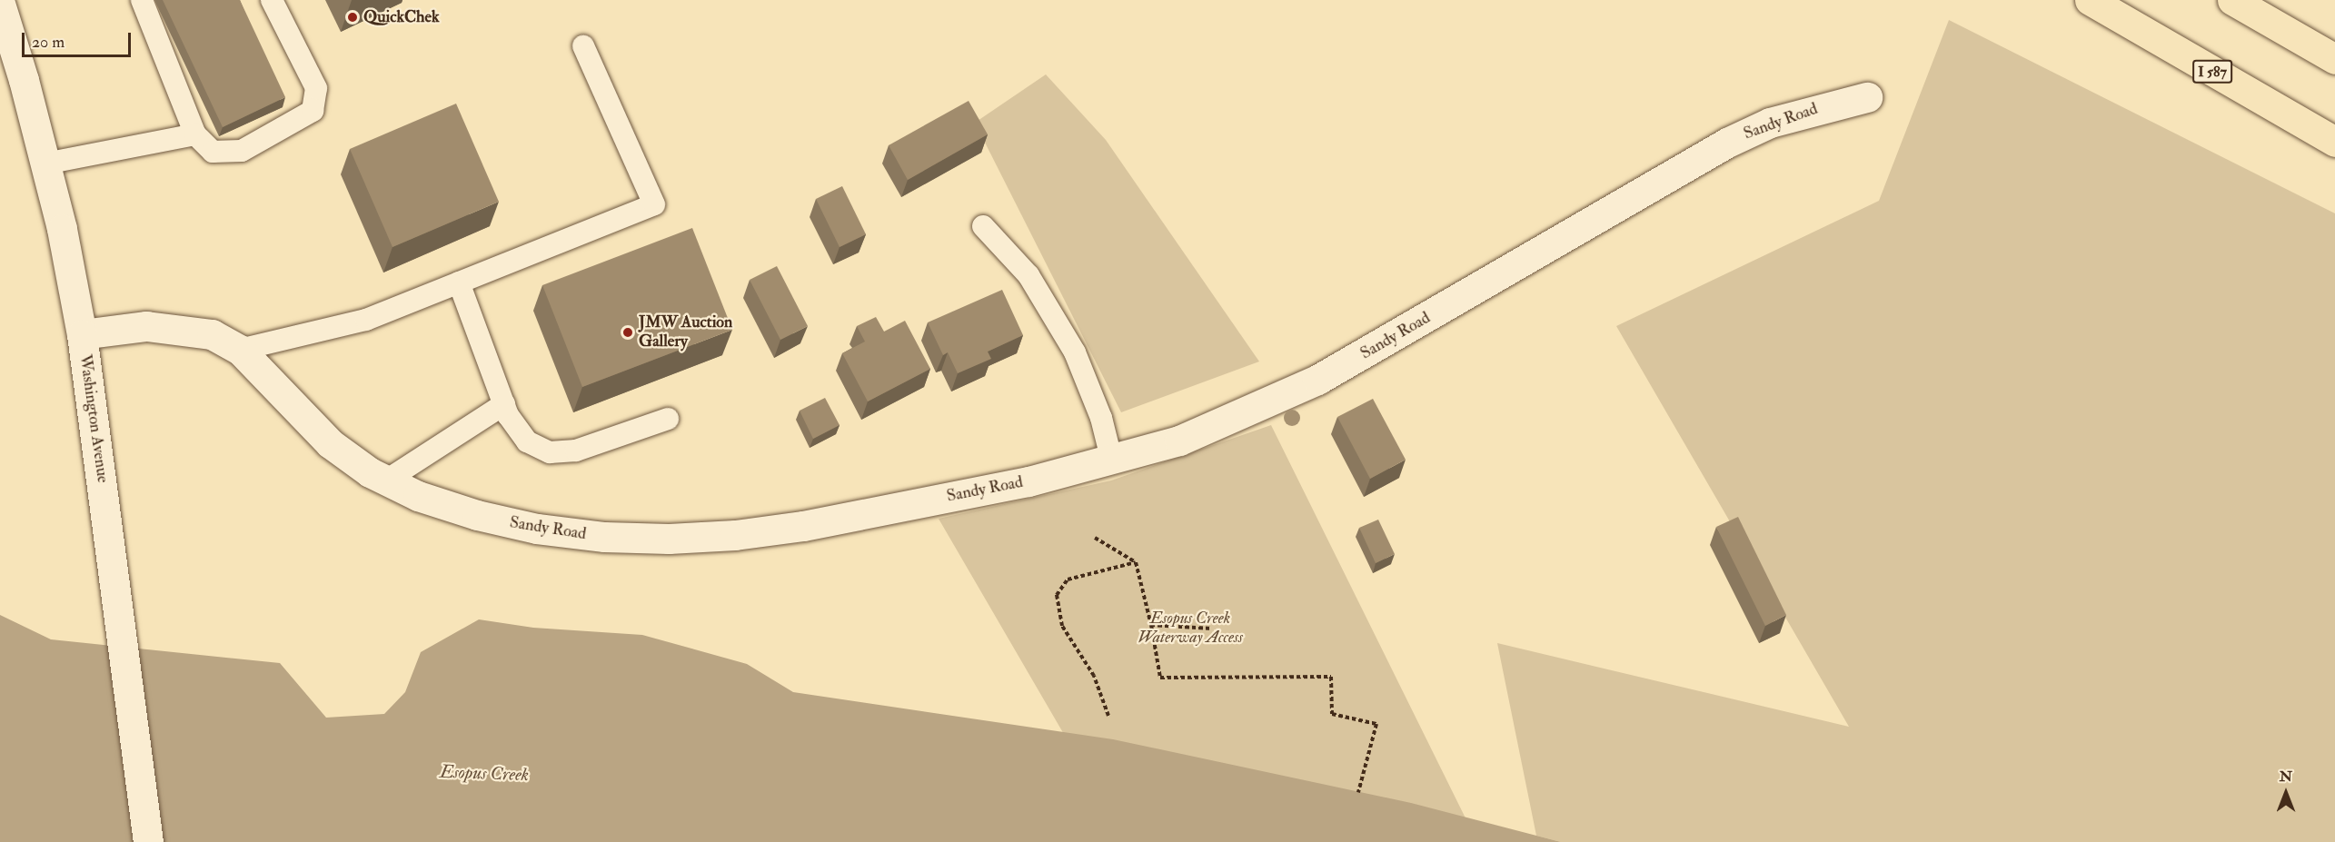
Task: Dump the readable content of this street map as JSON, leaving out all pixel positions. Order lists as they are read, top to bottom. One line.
{"streets":{"highway":["I 587"],"street":["Sandy Road","Washington Avenue"]},"crossings":[["Sandy Road","Washington Avenue"]],"water":["Esopus Creek"],"parks":["Esopus Creek Waterway Access"],"places":["QuickChek","JMW Auction Gallery"],"scale_bar":"20 m","north":"top"}
